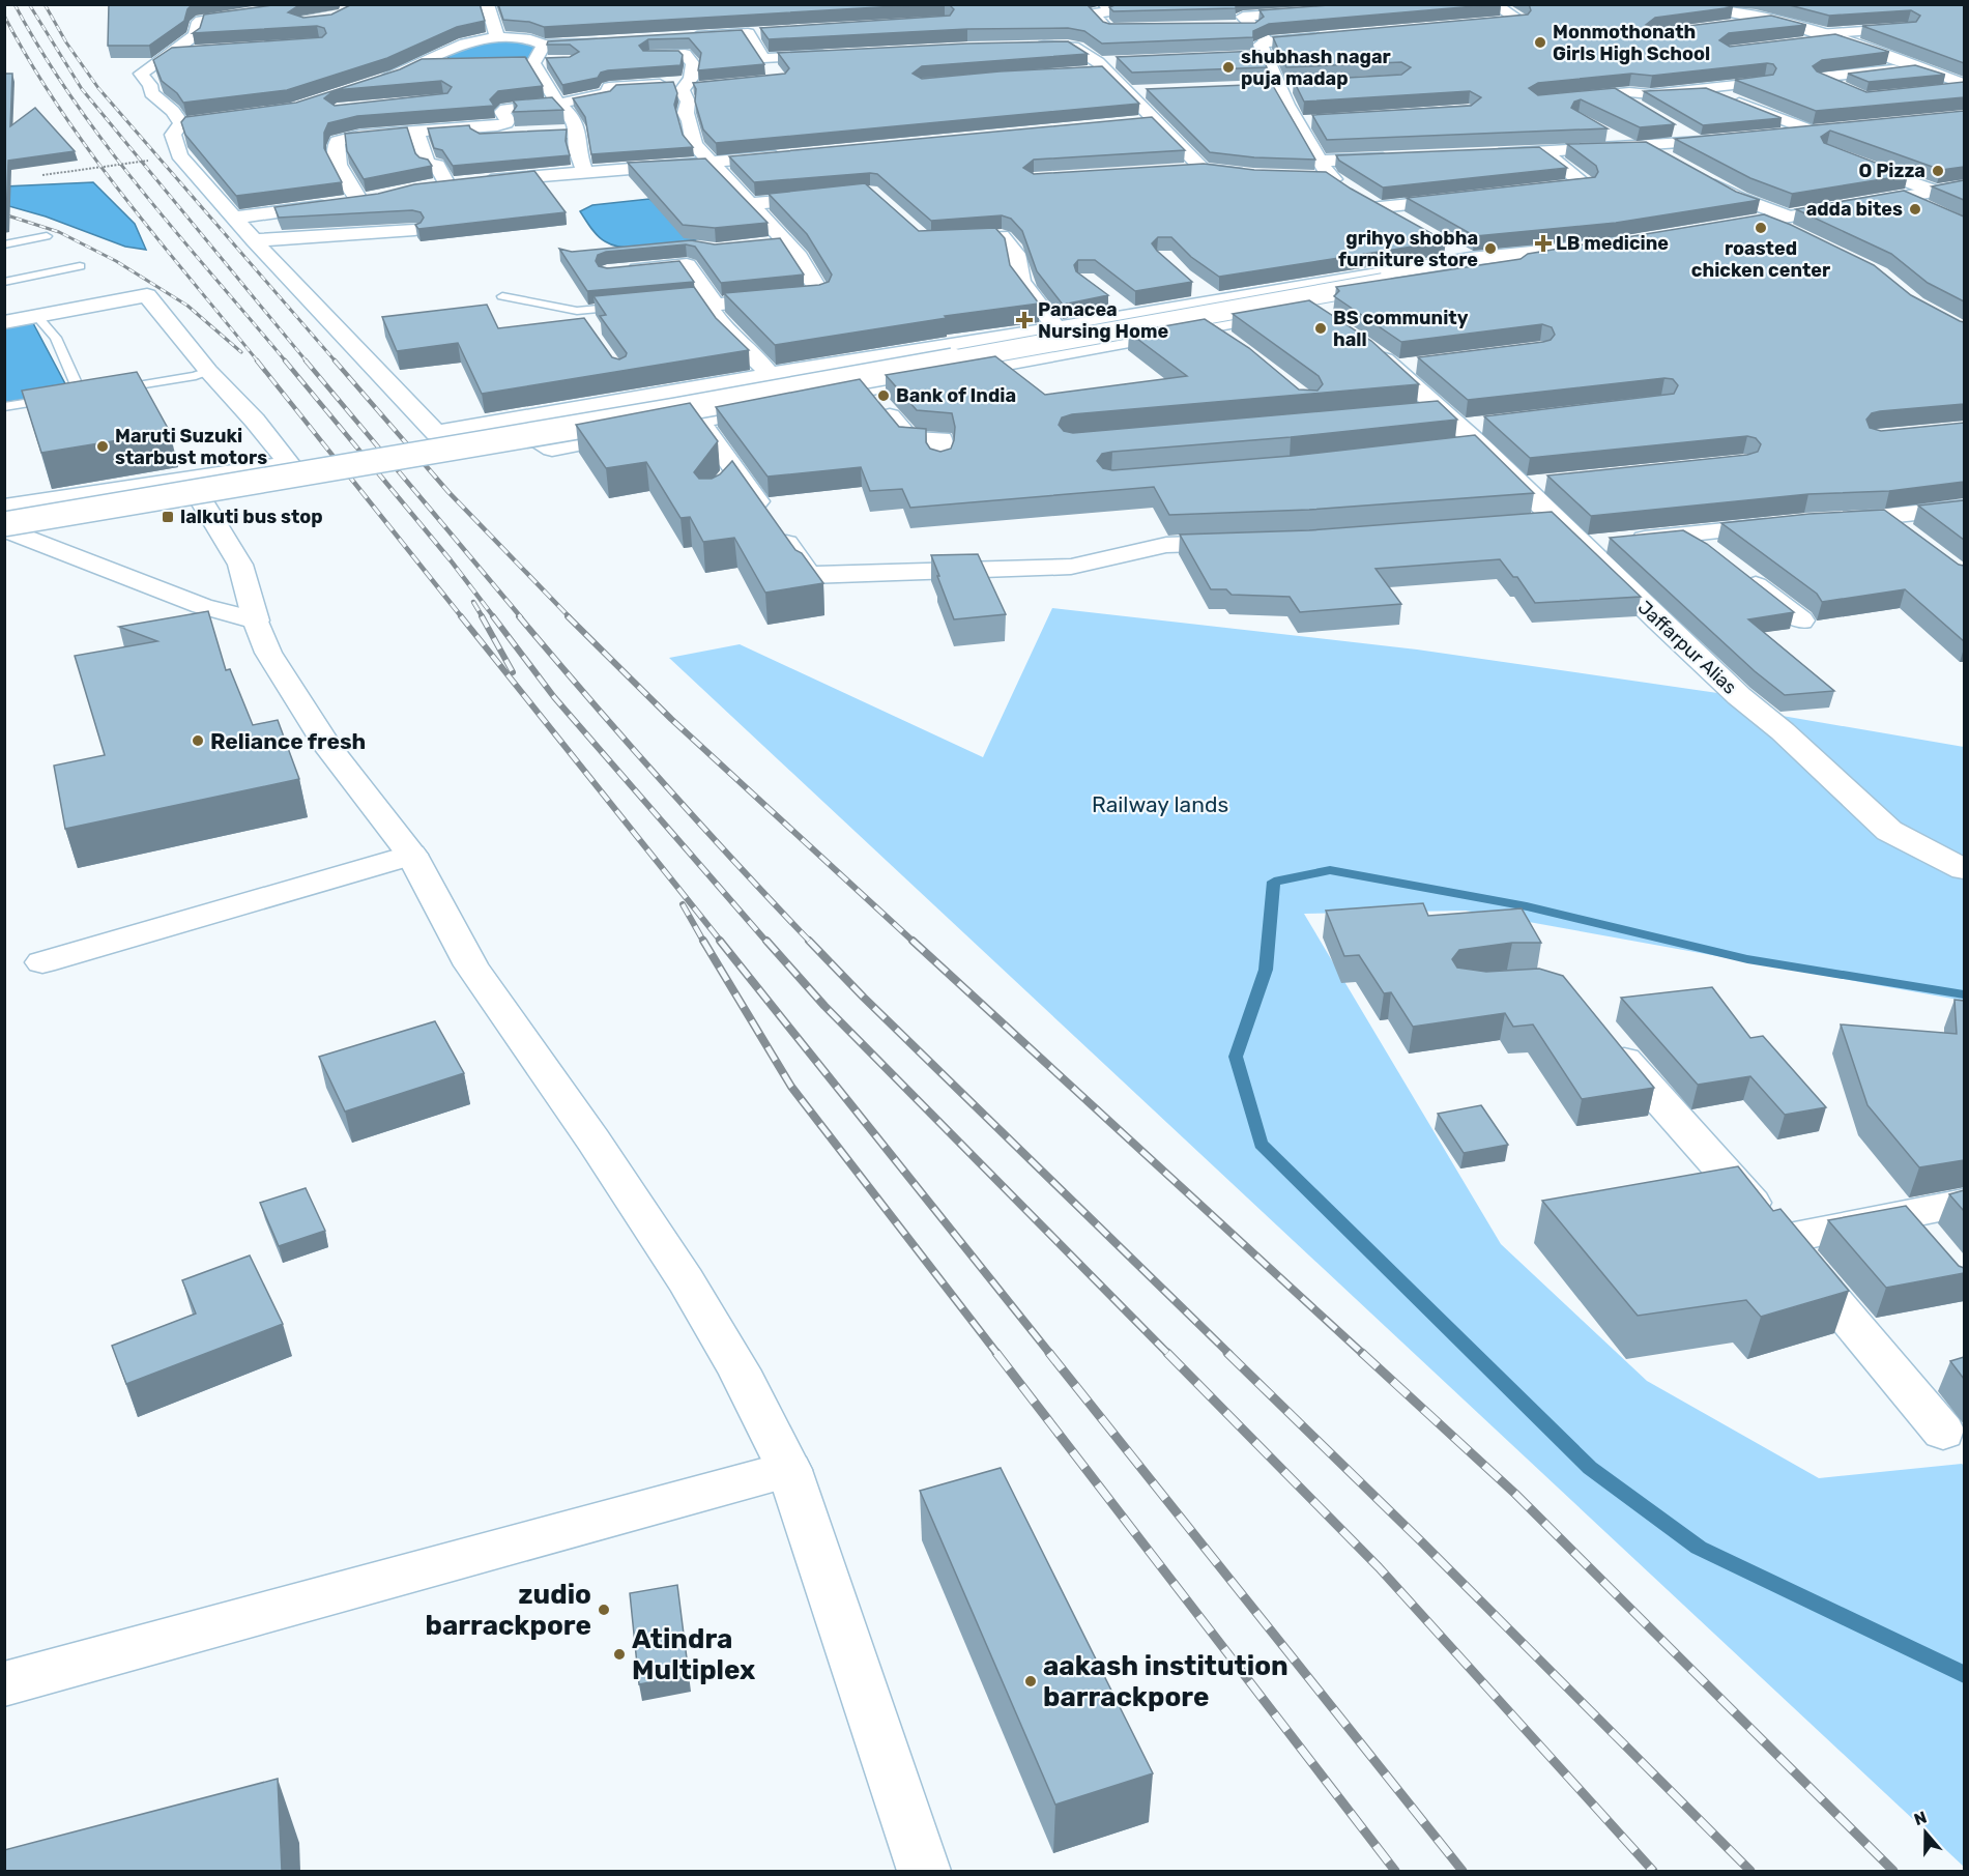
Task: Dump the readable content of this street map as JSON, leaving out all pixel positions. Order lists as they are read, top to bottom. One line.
{"streets":{"street":["Jaffarpur Alias"]},"parks":["Railway lands"],"places":{"other":["Monmothonath Girls High School","shubhash nagar puja madap","O Pizza","adda bites","roasted chicken center","grihyo shobha furniture store","BS community hall","Bank of India","Maruti Suzuki starbust motors","Reliance fresh","zudio barrackpore","Atindra Multiplex","aakash institution barrackpore"],"health":["LB medicine","Panacea Nursing Home"],"transit":["lalkuti bus stop"]},"north":"top"}
